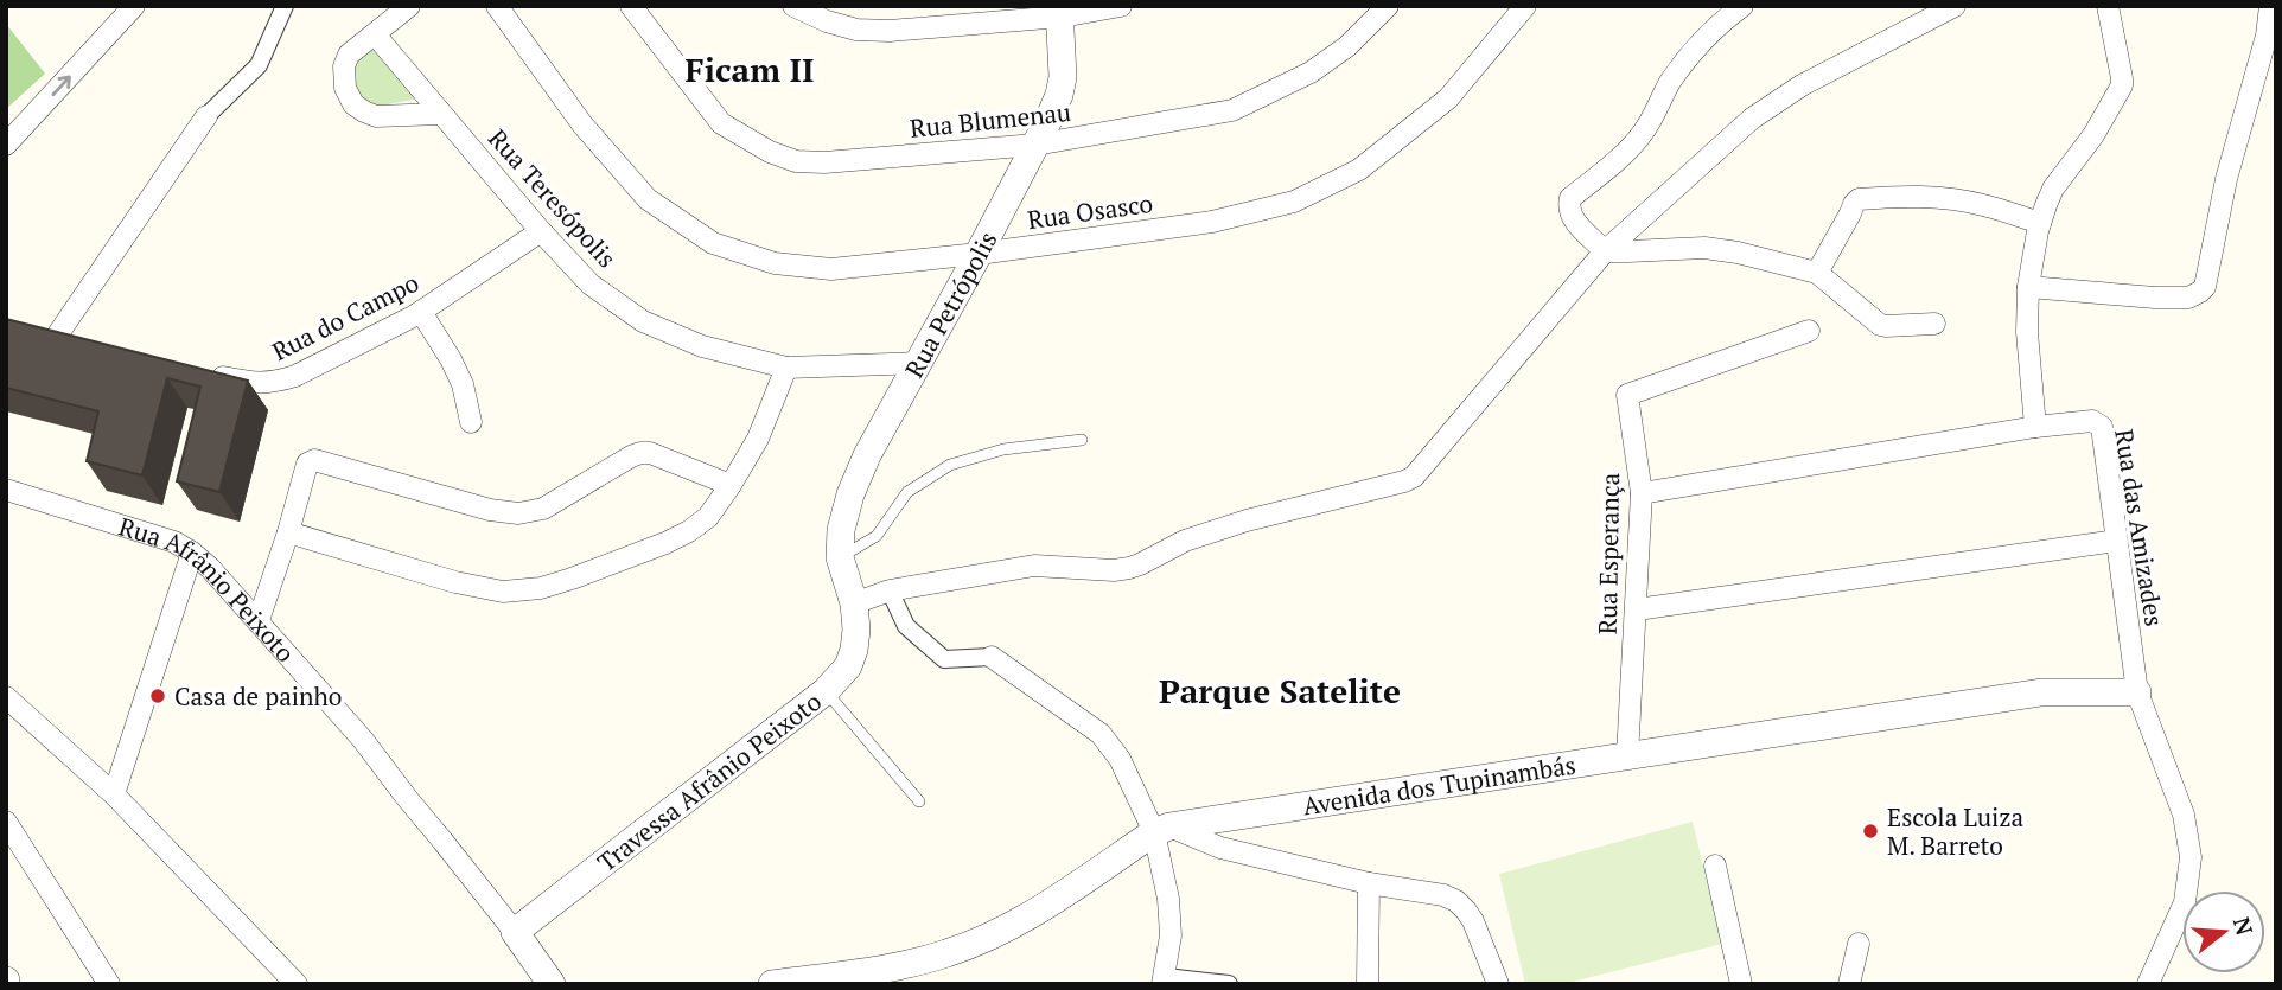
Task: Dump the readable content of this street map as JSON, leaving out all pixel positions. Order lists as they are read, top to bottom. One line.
{"streets":{"street":["Rua Blumenau","Rua Teresópolis","Rua Osasco","Rua Petrópolis","Rua do Campo","Rua das Amizades","Rua Esperança","Rua Afrânio Peixoto","Travessa Afrânio Peixoto","Avenida dos Tupinambás"]},"crossings":[["Rua Blumenau","Rua Petrópolis"],["Rua Teresópolis","Rua Petrópolis"],["Rua Teresópolis","Rua do Campo"],["Rua Osasco","Rua Petrópolis"],["Rua Petrópolis","Travessa Afrânio Peixoto"],["Rua das Amizades","Rua Esperança"],["Rua das Amizades","Avenida dos Tupinambás"],["Rua Esperança","Avenida dos Tupinambás"],["Rua Afrânio Peixoto","Travessa Afrânio Peixoto"]],"districts":["Ficam II","Parque Satelite"],"places":["Casa de painho","Escola Luiza M. Barreto"],"north":"right"}
